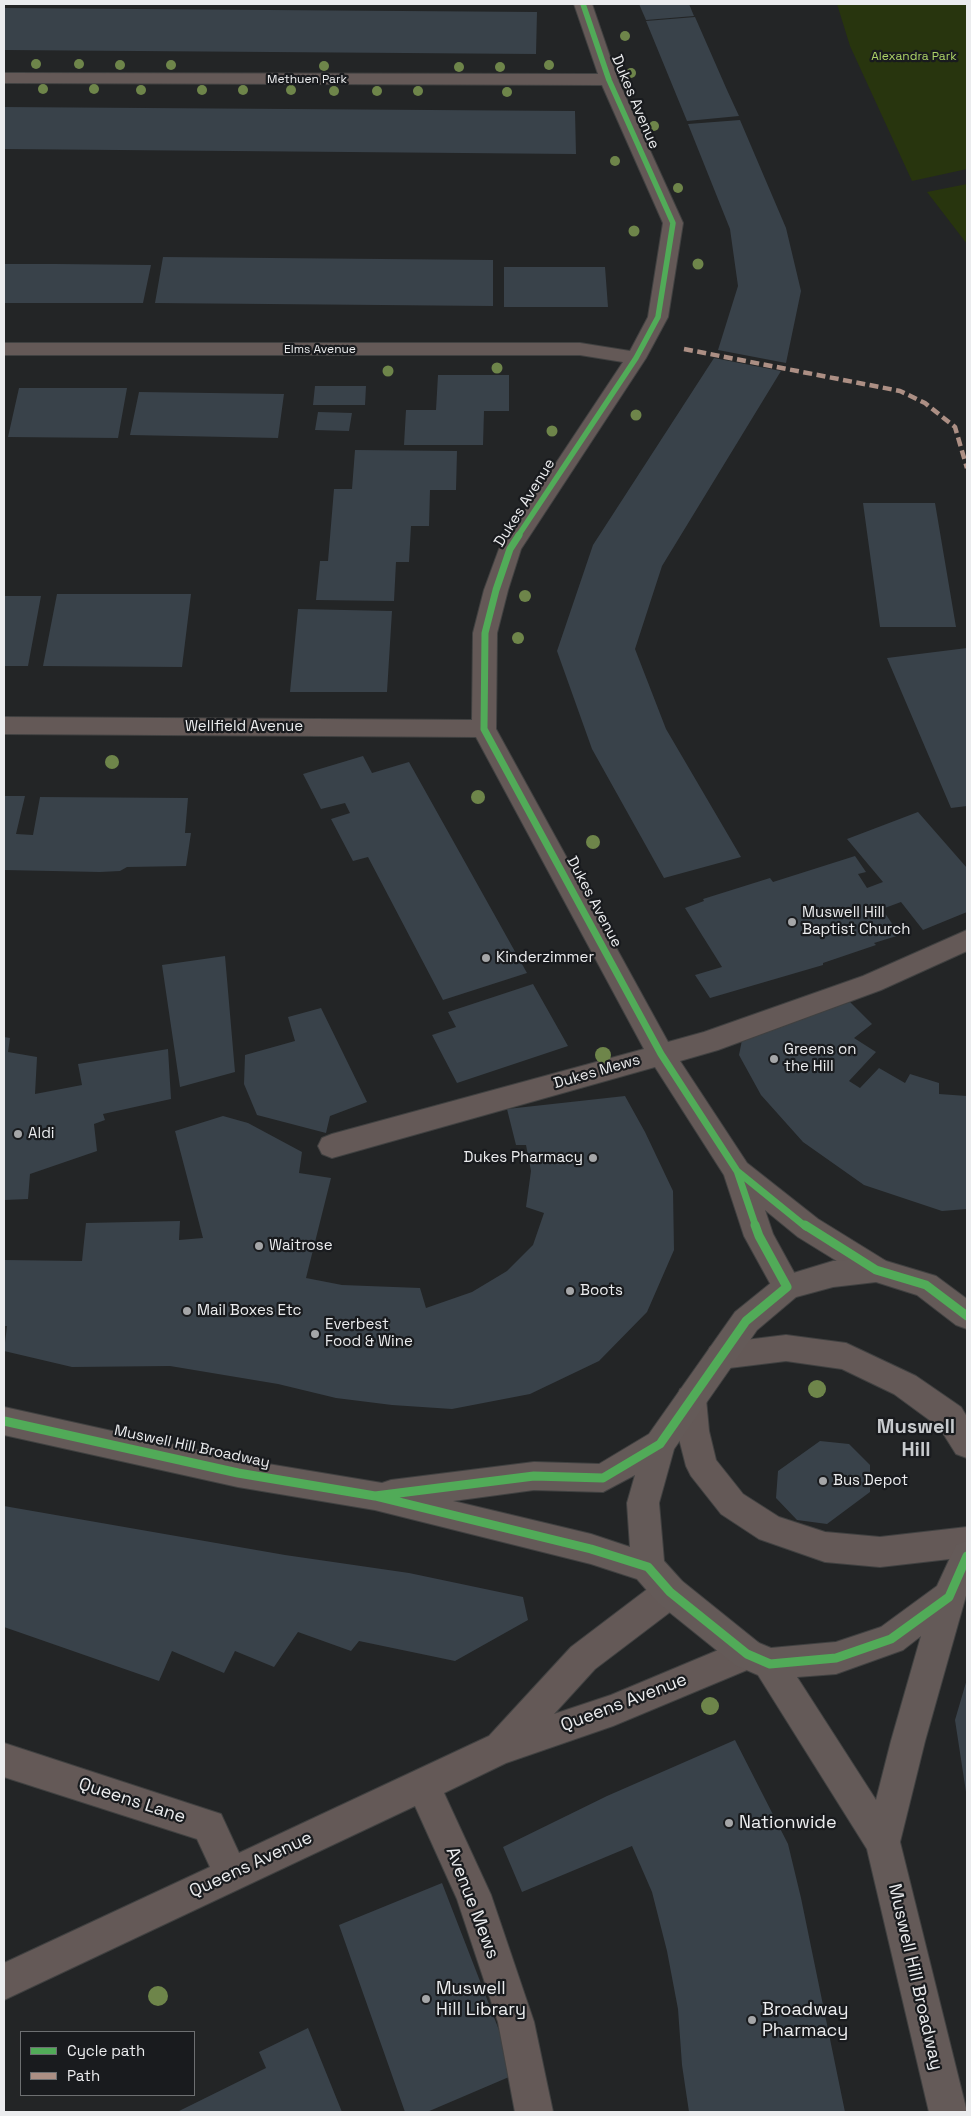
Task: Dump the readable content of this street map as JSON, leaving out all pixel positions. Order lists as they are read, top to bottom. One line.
{"streets":{"main road":["Muswell Hill Broadway"],"street":["Methuen Park","Dukes Avenue","Elms Avenue","Wellfield Avenue","Dukes Mews","Queens Avenue","Queens Lane","Avenue Mews"]},"crossings":[["Methuen Park","Dukes Avenue"],["Dukes Avenue","Elms Avenue"],["Dukes Avenue","Wellfield Avenue"],["Dukes Avenue","Dukes Mews"],["Muswell Hill Broadway","Queens Avenue"],["Queens Avenue","Queens Lane"],["Queens Avenue","Avenue Mews"]],"districts":["Muswell Hill"],"parks":["Alexandra Park"],"places":["Muswell Hill Baptist Church","Kinderzimmer","Greens on the Hill","Aldi","Dukes Pharmacy","Waitrose","Boots","Mail Boxes Etc","Everbest Food & Wine","Bus Depot","Nationwide","Muswell Hill Library","Broadway Pharmacy"],"legend":["Cycle path","Path"]}
